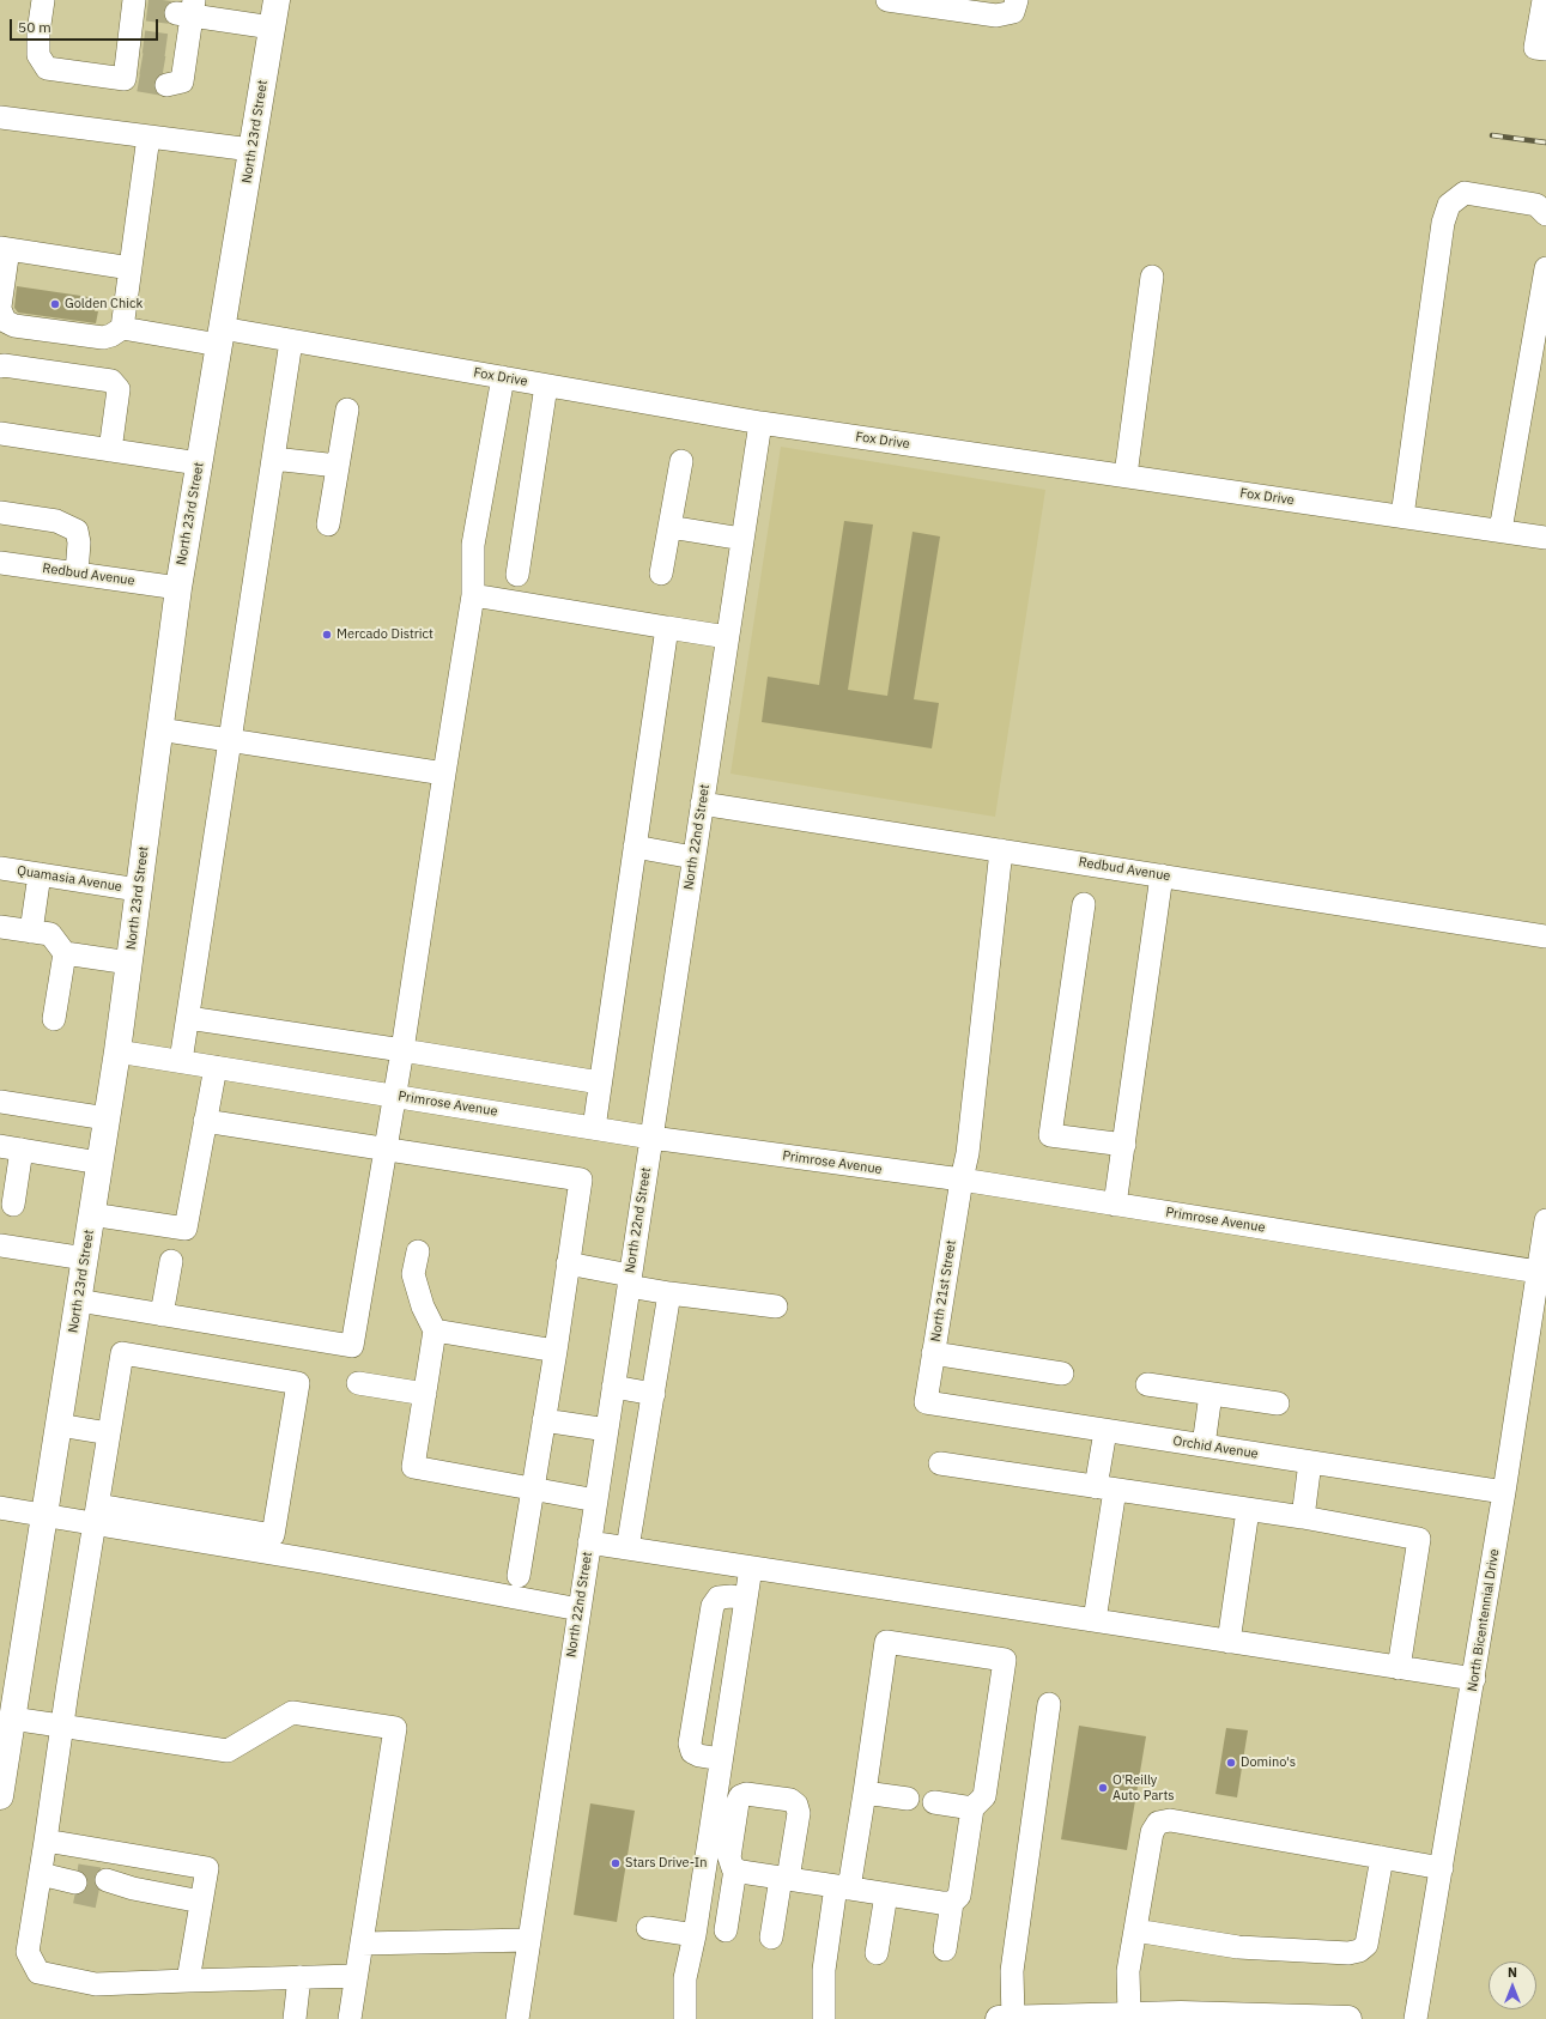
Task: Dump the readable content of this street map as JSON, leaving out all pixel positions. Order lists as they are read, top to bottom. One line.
{"streets":{"main road":["North 23rd Street"],"street":["Fox Drive","Redbud Avenue","North 22nd Street","Quamasia Avenue","Primrose Avenue","North 21st Street","Orchid Avenue","North Bicentennial Drive"]},"crossings":[["North 23rd Street","Fox Drive"],["North 23rd Street","Redbud Avenue"],["North 23rd Street","Quamasia Avenue"],["North 23rd Street","Primrose Avenue"],["Fox Drive","North 22nd Street"],["Redbud Avenue","North 22nd Street"],["Redbud Avenue","North 21st Street"],["North 22nd Street","Primrose Avenue"],["Primrose Avenue","North 21st Street"],["Primrose Avenue","North Bicentennial Drive"],["North 21st Street","Orchid Avenue"],["Orchid Avenue","North Bicentennial Drive"]],"places":["Golden Chick","Mercado District","Domino's","O'Reilly Auto Parts","Stars Drive-In"],"scale_bar":"50 m","north":"top"}
